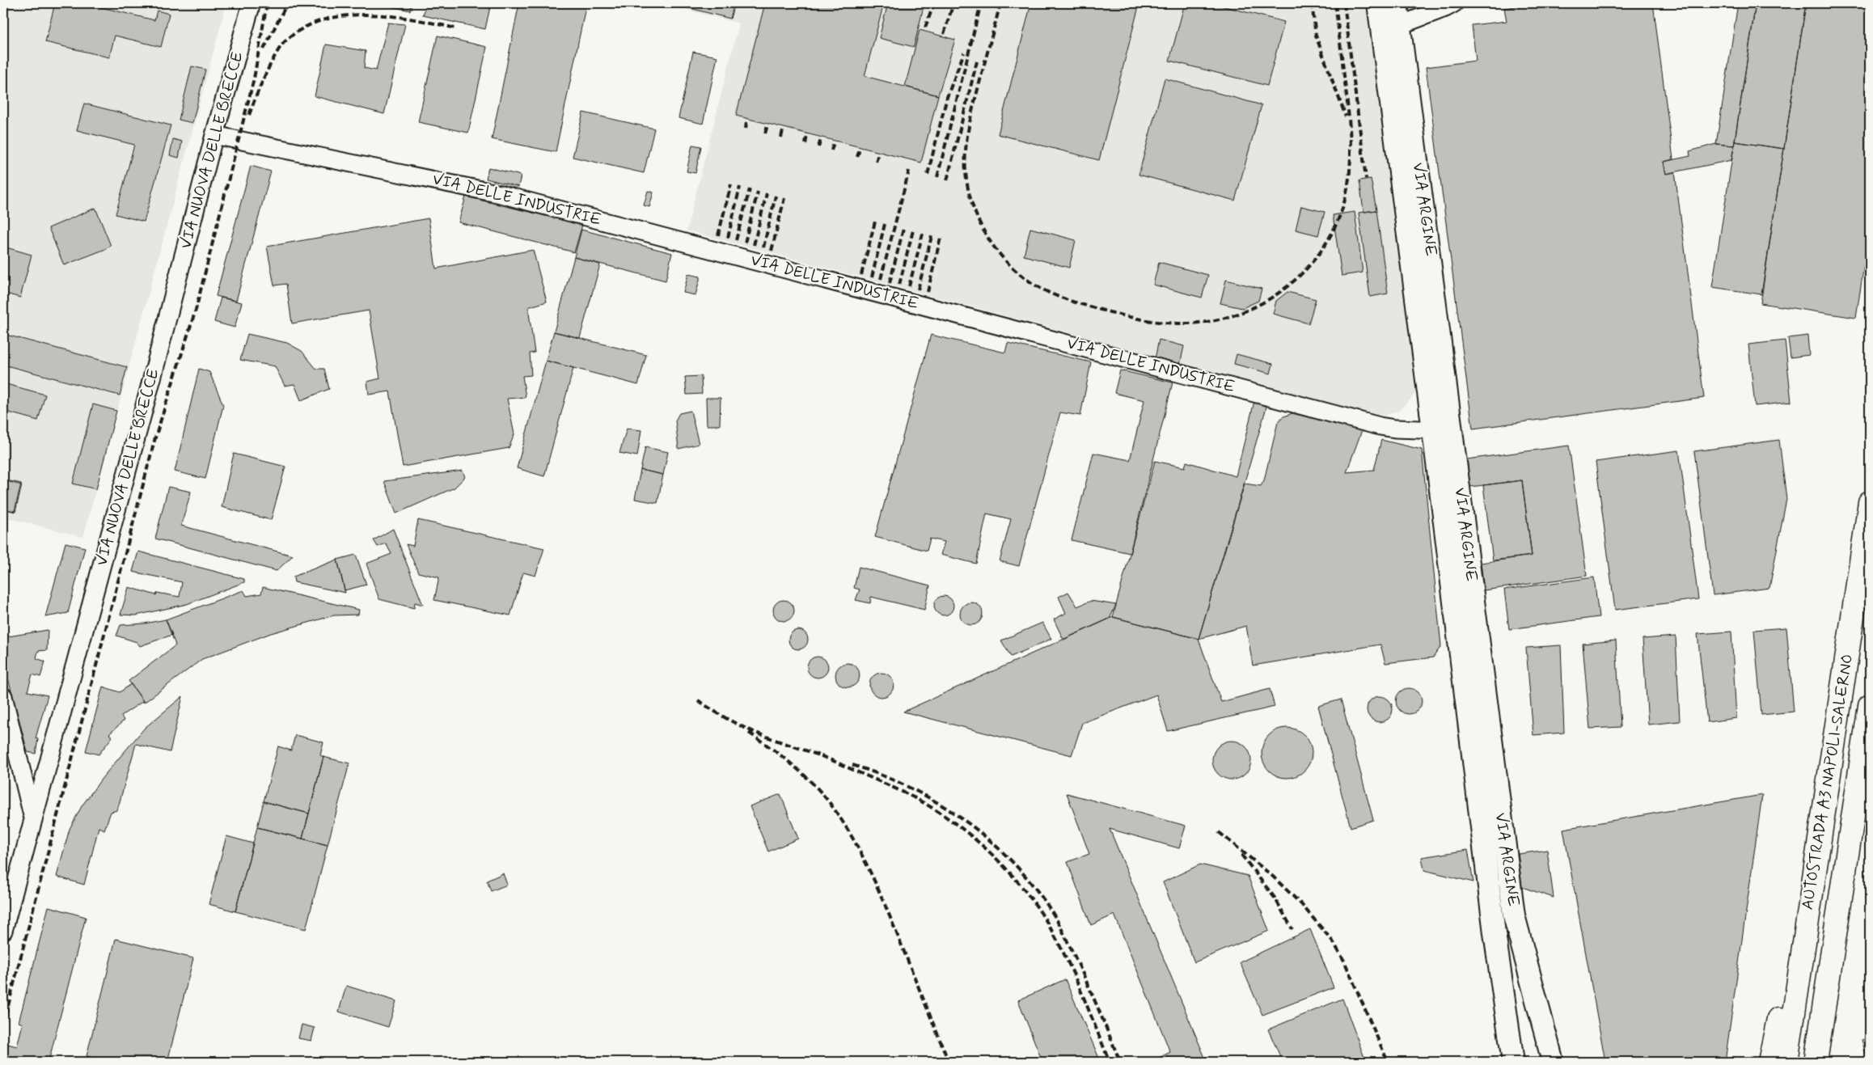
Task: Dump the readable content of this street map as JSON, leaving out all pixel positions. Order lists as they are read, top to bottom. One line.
{"streets":{"highway":["AUTOSTRADA A3 NAPOLI-SALERNO"],"street":["VIA NUOVA DELLE BRECCE","VIA DELLE INDUSTRIE","VIA ARGINE"]},"crossings":[["VIA NUOVA DELLE BRECCE","VIA DELLE INDUSTRIE"],["VIA DELLE INDUSTRIE","VIA ARGINE"]]}
